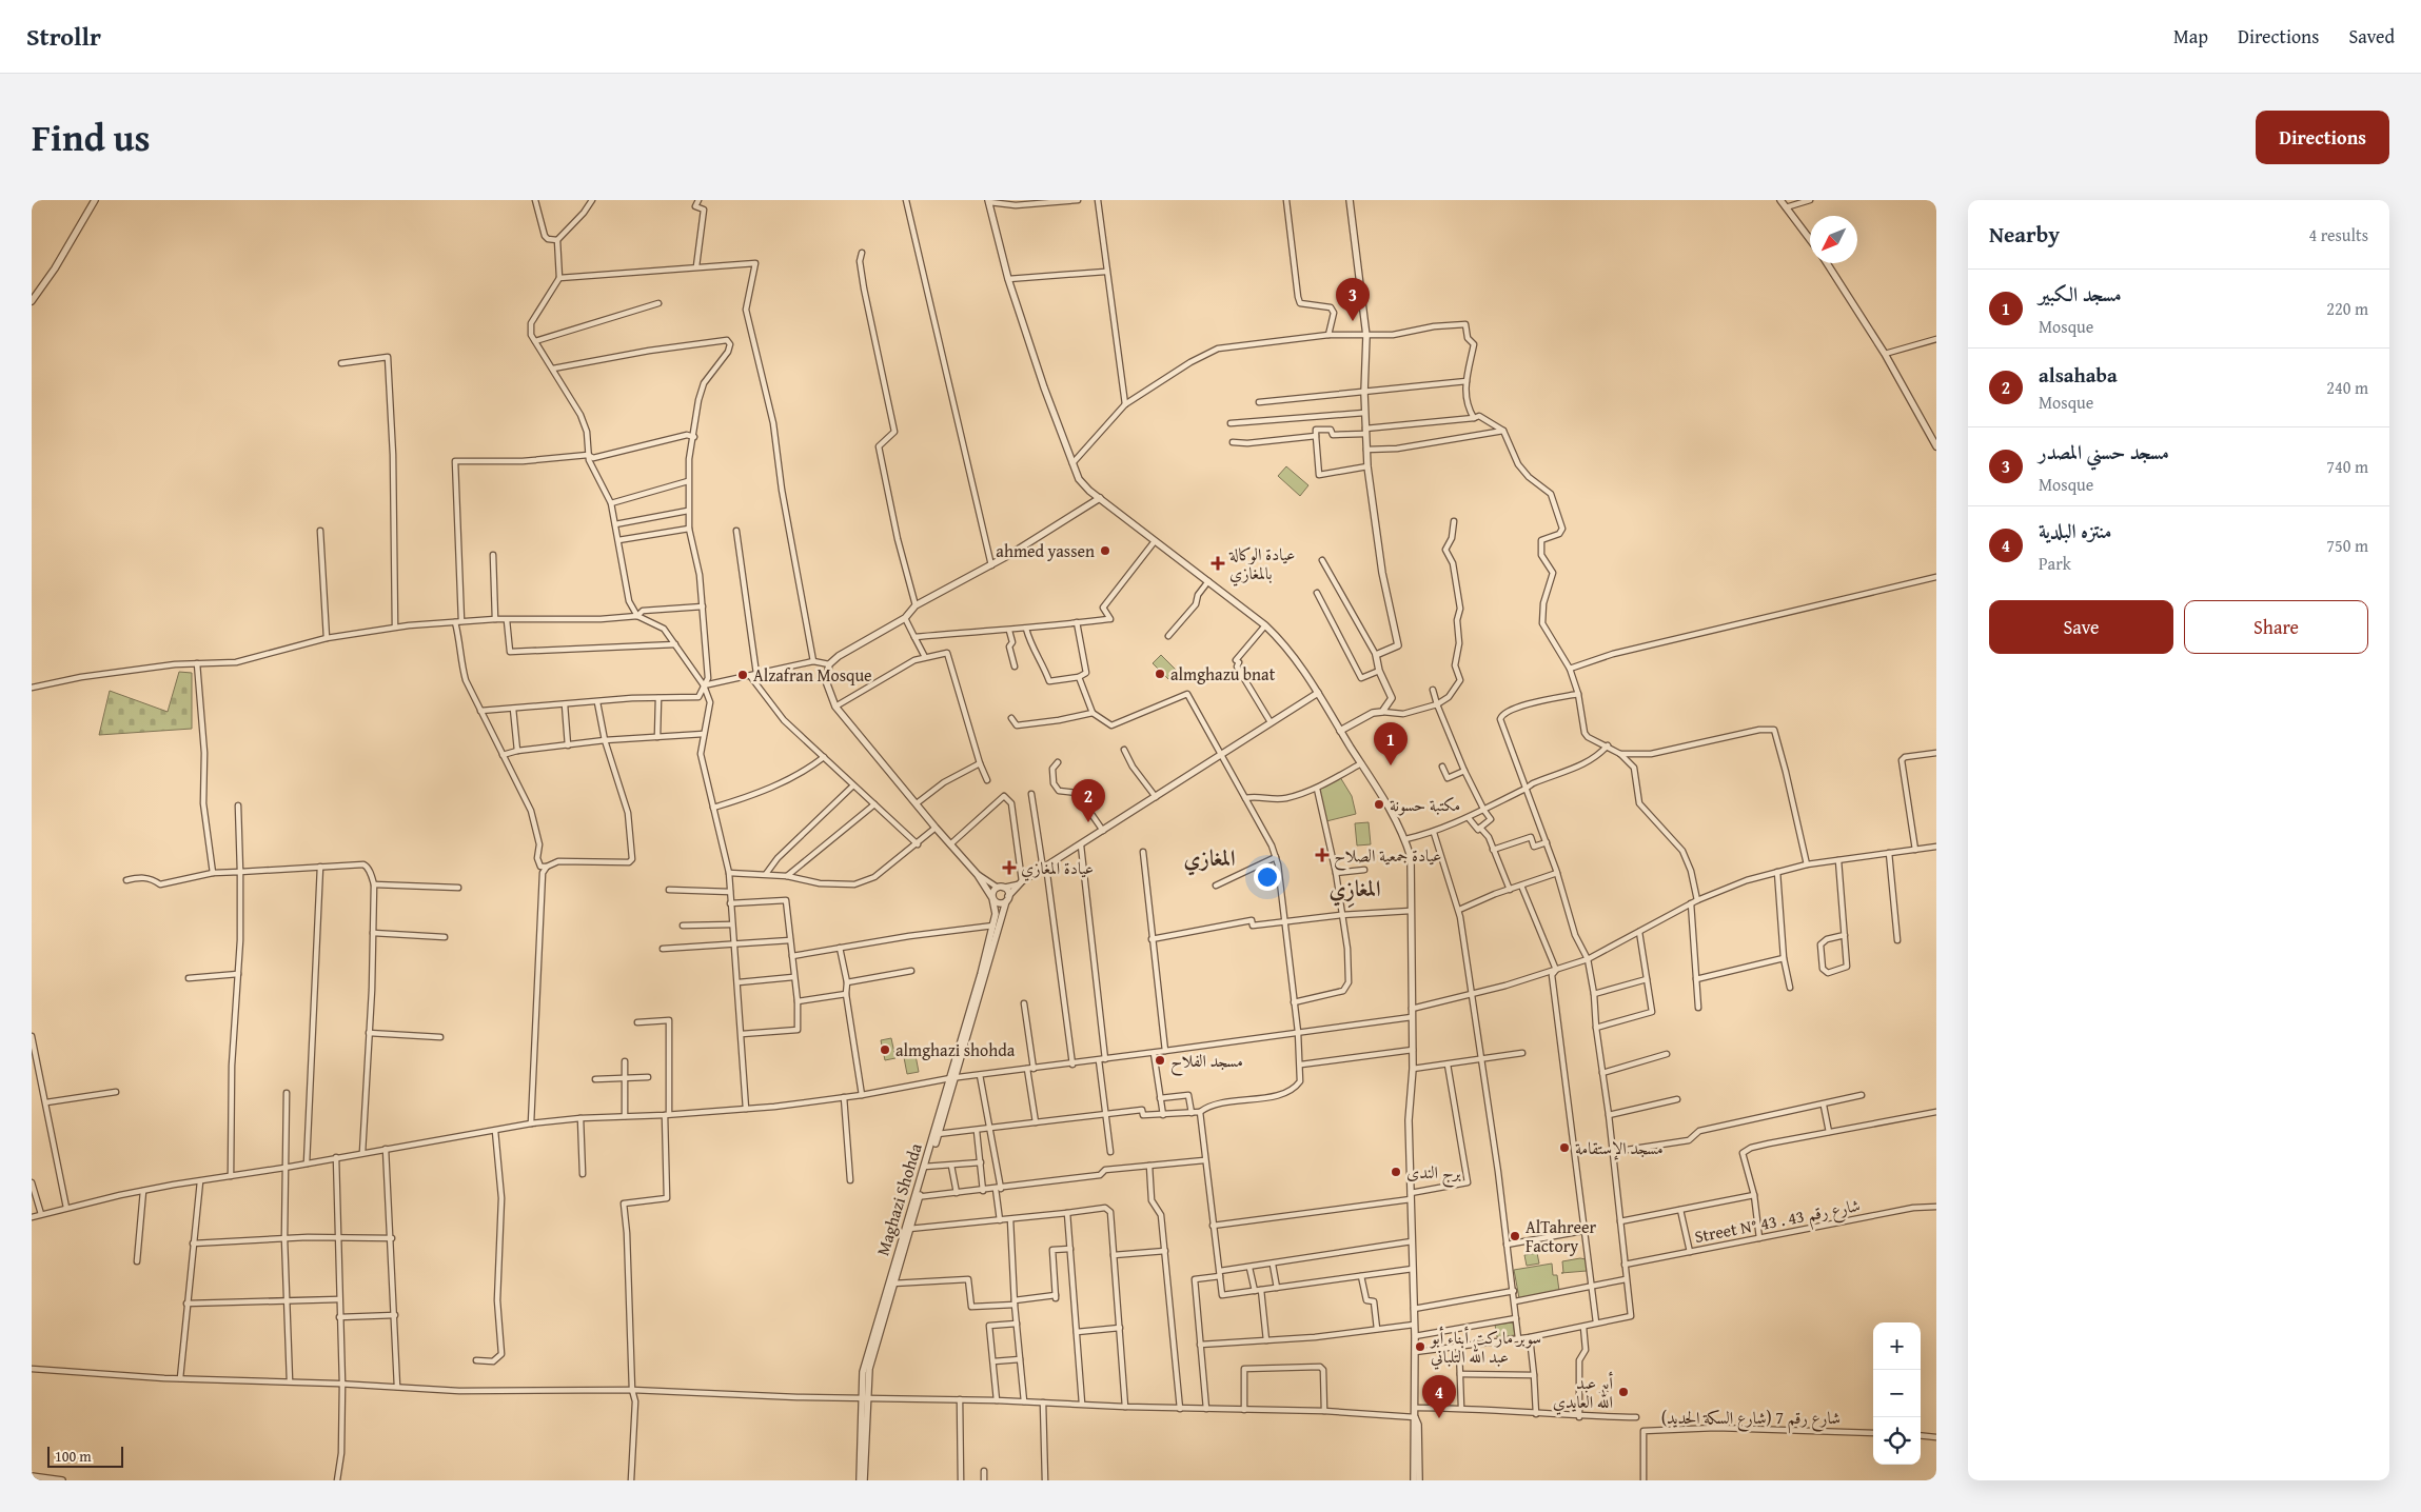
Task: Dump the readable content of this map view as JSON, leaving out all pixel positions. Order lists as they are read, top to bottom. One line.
{"streets":{"street":["Maghazi Shohda","Street N° 43 . شارع رقم 43","شارع رقم 7 (شارع السكة الحديد)"]},"districts":["المغازي","المغازِي"],"places":{"other":["ahmed yassen","almghazu bnat","Alzafran Mosque","مكتبة حسونة","almghazi shohda","مسجد الفلاح","مسجد الإستقامة","برج الندى","AlTahreer Factory","سوبر ماركت أبناء أبو عبد الله التلباني","أبو عبد الله العايدي"],"health":["عيادة الوكالة بالمغازي","عيادة جمعية الصلاح","عيادة المغازي"]},"scale_bar":"100 m","north":"bottom left","page":{"header":"Strollr","nav":["Map","Directions","Saved"],"title":"Find us","buttons":["Directions",["Save","Share"]],"heading":["Nearby","4 results"],"list":[{"mark":"1","name":"مسجد الكبير","note":"Mosque","value":"220 m"},{"mark":"2","name":"alsahaba","note":"Mosque","value":"240 m"},{"mark":"3","name":"مسجد حسني المصدر","note":"Mosque","value":"740 m"},{"mark":"4","name":"منتزه البلدية","note":"Park","value":"750 m"}],"pins":["3","1","2","4"],"map_buttons":["+","−"],"scale":"100 m"}}
